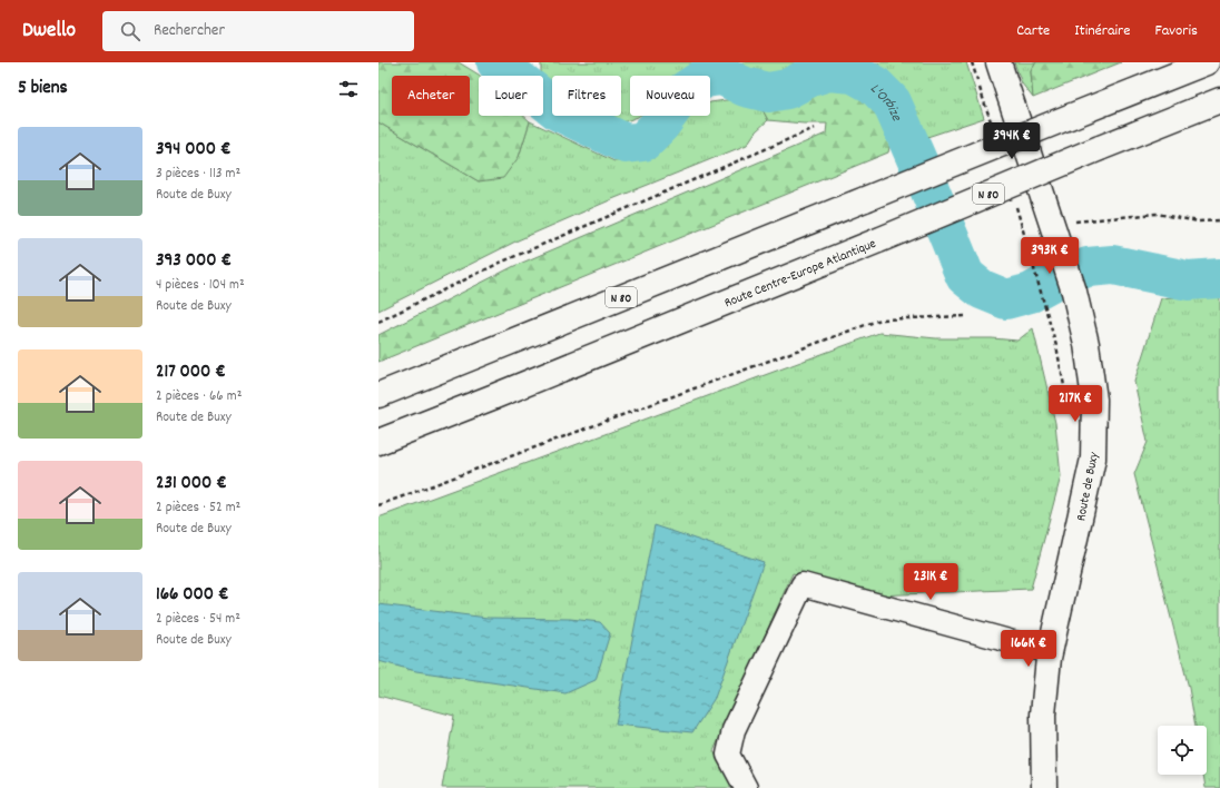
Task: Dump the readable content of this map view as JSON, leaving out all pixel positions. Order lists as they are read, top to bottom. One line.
{"streets":{"main road":["N 80","Route Centre-Europe Atlantique","Route de Buxy"]},"water":["L'Orbize"],"page":{"header":"Dwello","search":"Rechercher","nav":["Carte","Itinéraire","Favoris"],"heading":"5 biens","chip":["Acheter","Louer","Filtres","Nouveau"],"list":[{"name":"394 000 €","note":"3 pièces · 113 m² · Route de Buxy"},{"name":"393 000 €","note":"4 pièces · 104 m² · Route de Buxy"},{"name":"217 000 €","note":"2 pièces · 66 m² · Route de Buxy"},{"name":"231 000 €","note":"2 pièces · 52 m² · Route de Buxy"},{"name":"166 000 €","note":"2 pièces · 54 m² · Route de Buxy"}],"price":["394K €","393K €","217K €","231K €","166K €"]}}
